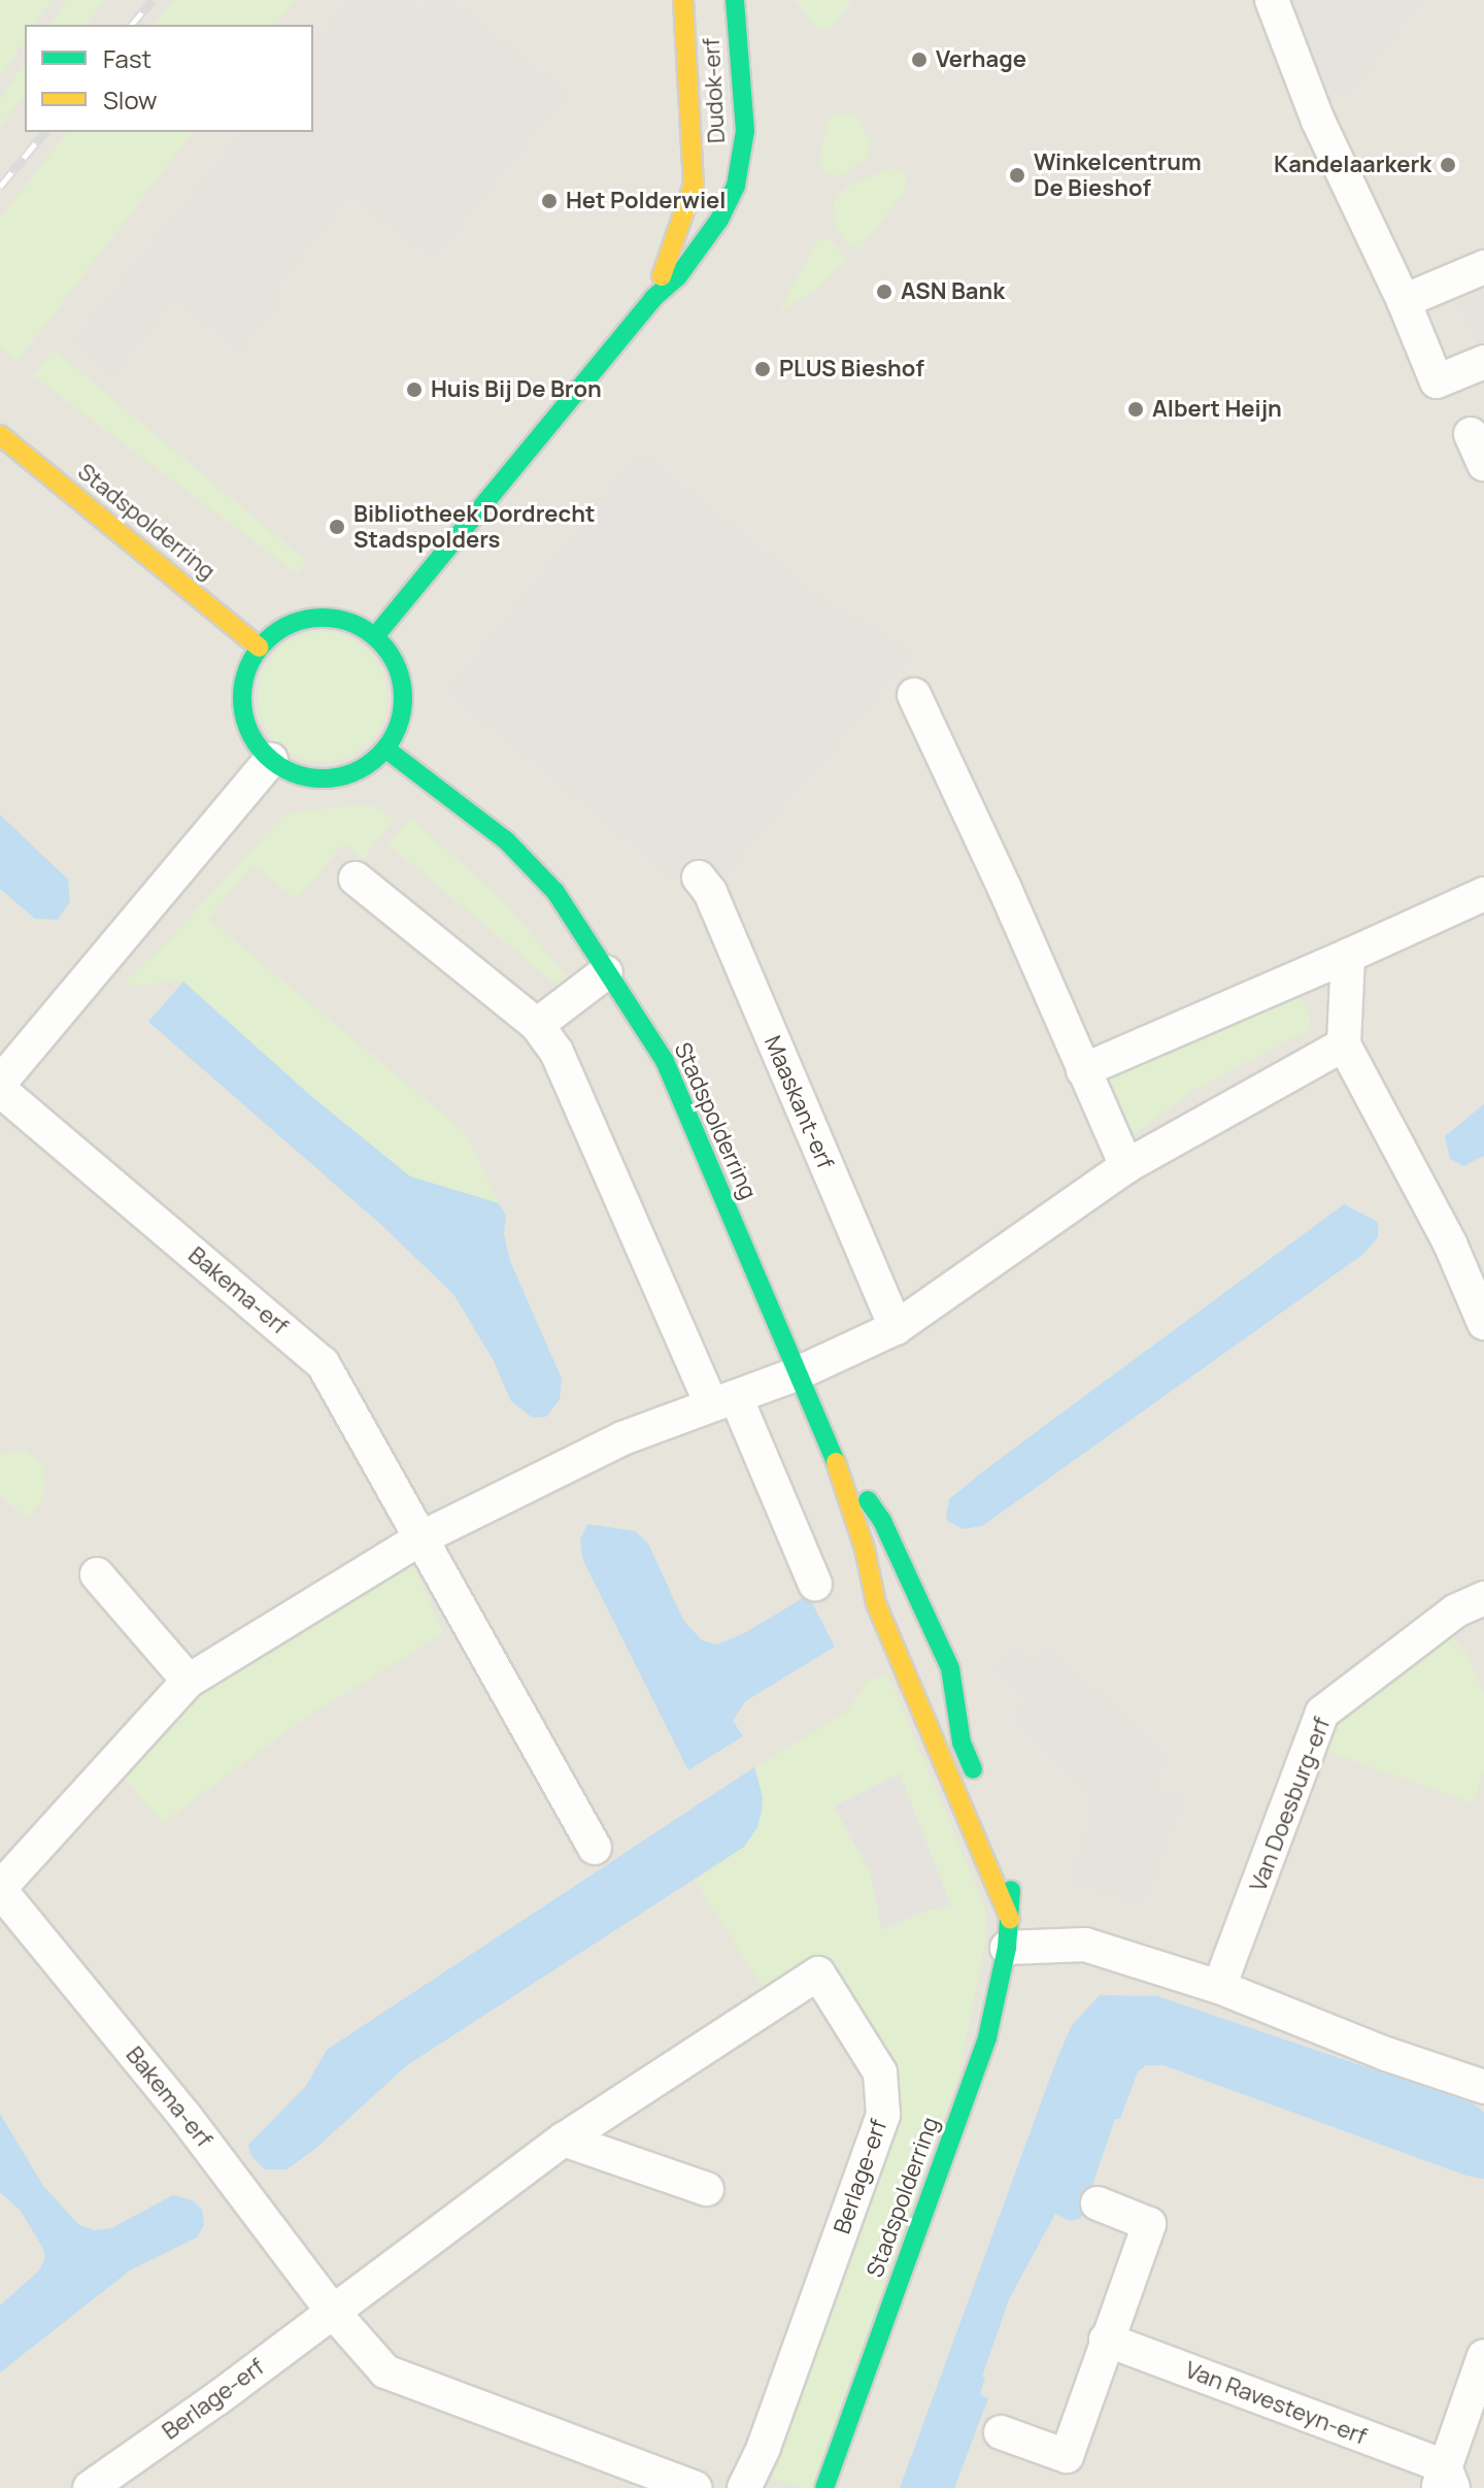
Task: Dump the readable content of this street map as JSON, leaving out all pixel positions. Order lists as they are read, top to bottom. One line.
{"streets":{"street":["Dudok-erf","Stadspolderring","Maaskant-erf","Bakema-erf","Van Doesburg-erf","Berlage-erf","Van Ravesteyn-erf"]},"crossings":[["Dudok-erf","Stadspolderring"],["Stadspolderring","Bakema-erf"],["Bakema-erf","Berlage-erf"]],"places":["Verhage","Kandelaarkerk","Winkelcentrum De Bieshof","Het Polderwiel","ASN Bank","PLUS Bieshof","Huis Bij De Bron","Albert Heijn","Bibliotheek Dordrecht Stadspolders"],"legend":["Fast","Slow"]}
